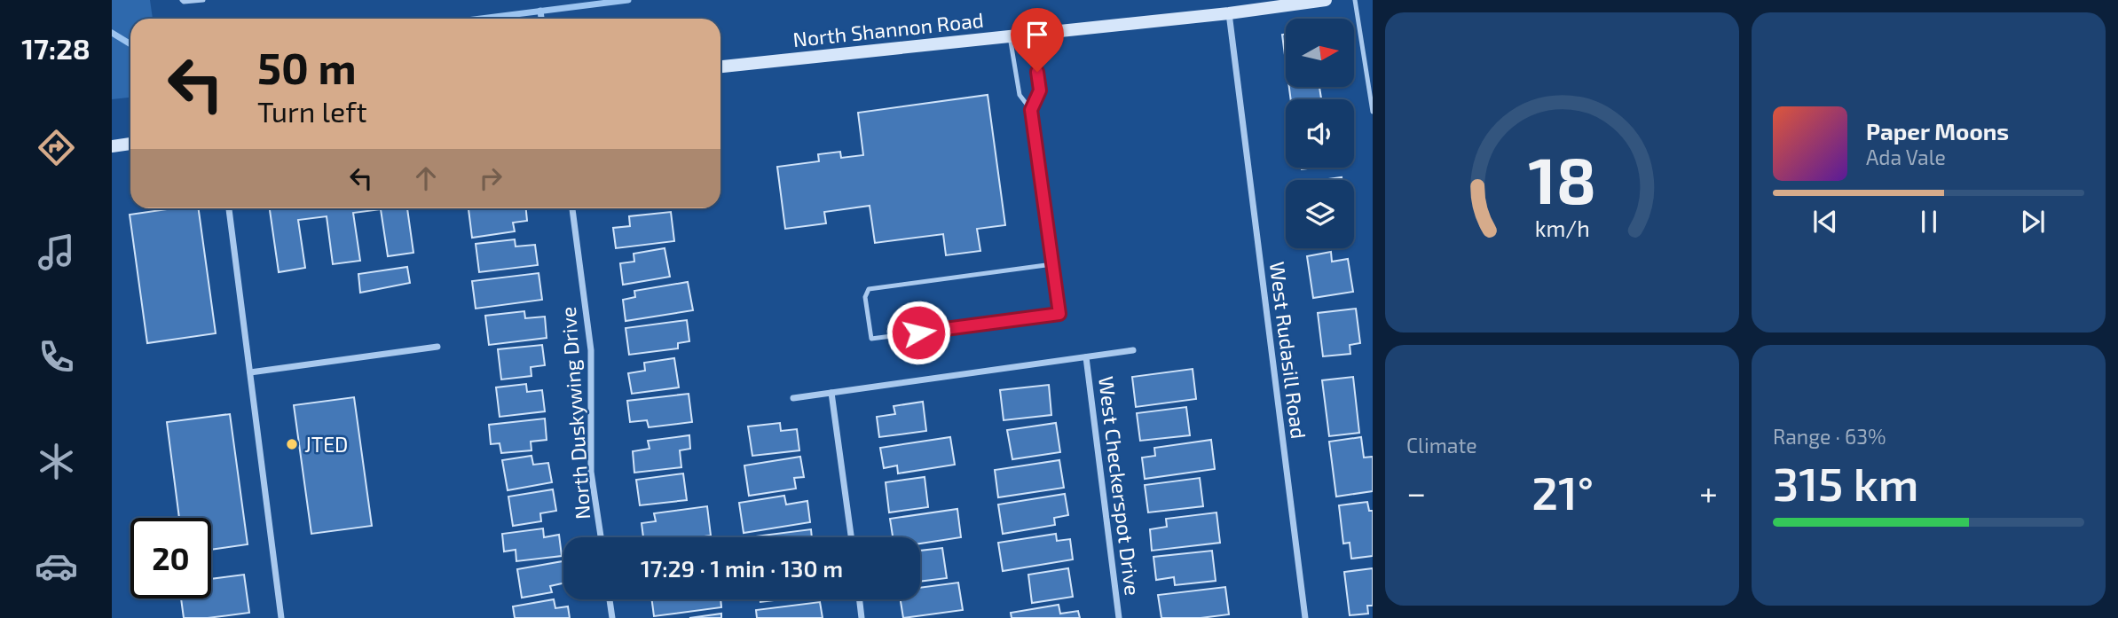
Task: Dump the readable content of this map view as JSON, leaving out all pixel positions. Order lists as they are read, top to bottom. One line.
{"streets":{"street":["North Shannon Road","West Rudasill Road","North Duskywing Drive","West Checkerspot Drive"]},"crossings":[["North Shannon Road","West Rudasill Road"]],"places":["JTED"],"north":"right","page":{"tabs":"17:28","turn":["50 m","Turn left"],"song":["Paper Moons","Ada Vale"],"tile":["Climate",["Range · 63%","315 km"]],"heat":["−","21°","+"],"limit":"20","trip":"17:29 · 1 min · 130 m","gauge":["18","km/h"]}}
